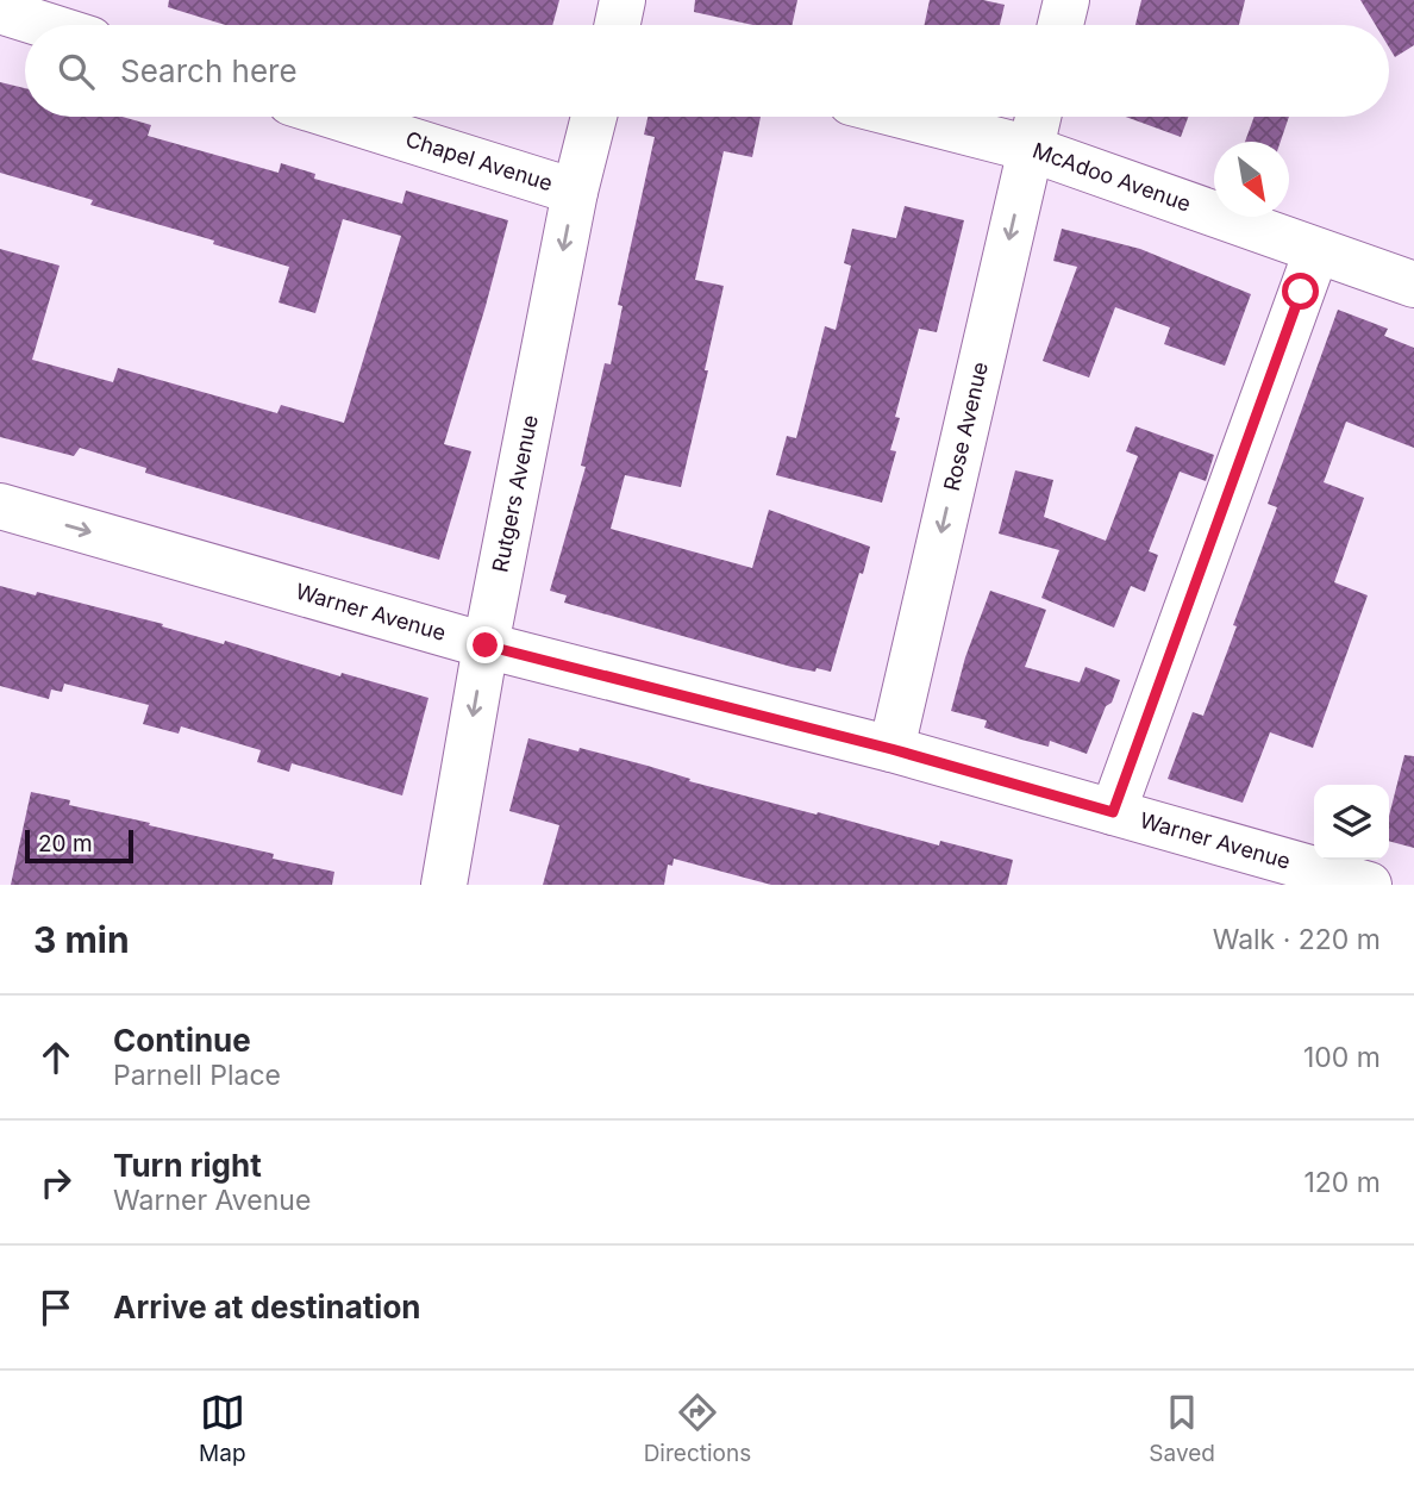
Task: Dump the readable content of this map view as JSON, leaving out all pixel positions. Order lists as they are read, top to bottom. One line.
{"streets":{"street":["Chapel Avenue","McAdoo Avenue","Rose Avenue","Rutgers Avenue","Warner Avenue"]},"crossings":[["Chapel Avenue","Rutgers Avenue"],["McAdoo Avenue","Rose Avenue"],["Rose Avenue","Warner Avenue"],["Rutgers Avenue","Warner Avenue"]],"one_way":["Rutgers Avenue","Warner Avenue"],"scale_bar":"20 m","north":"bottom right","page":{"search":"Search here","scale":"20 m","heading":["3 min","Walk · 220 m"],"list":[["Continue","Parnell Place","100 m"],["Turn right","Warner Avenue","120 m"],"Arrive at destination"],"nav":["Map","Directions","Saved"]}}
